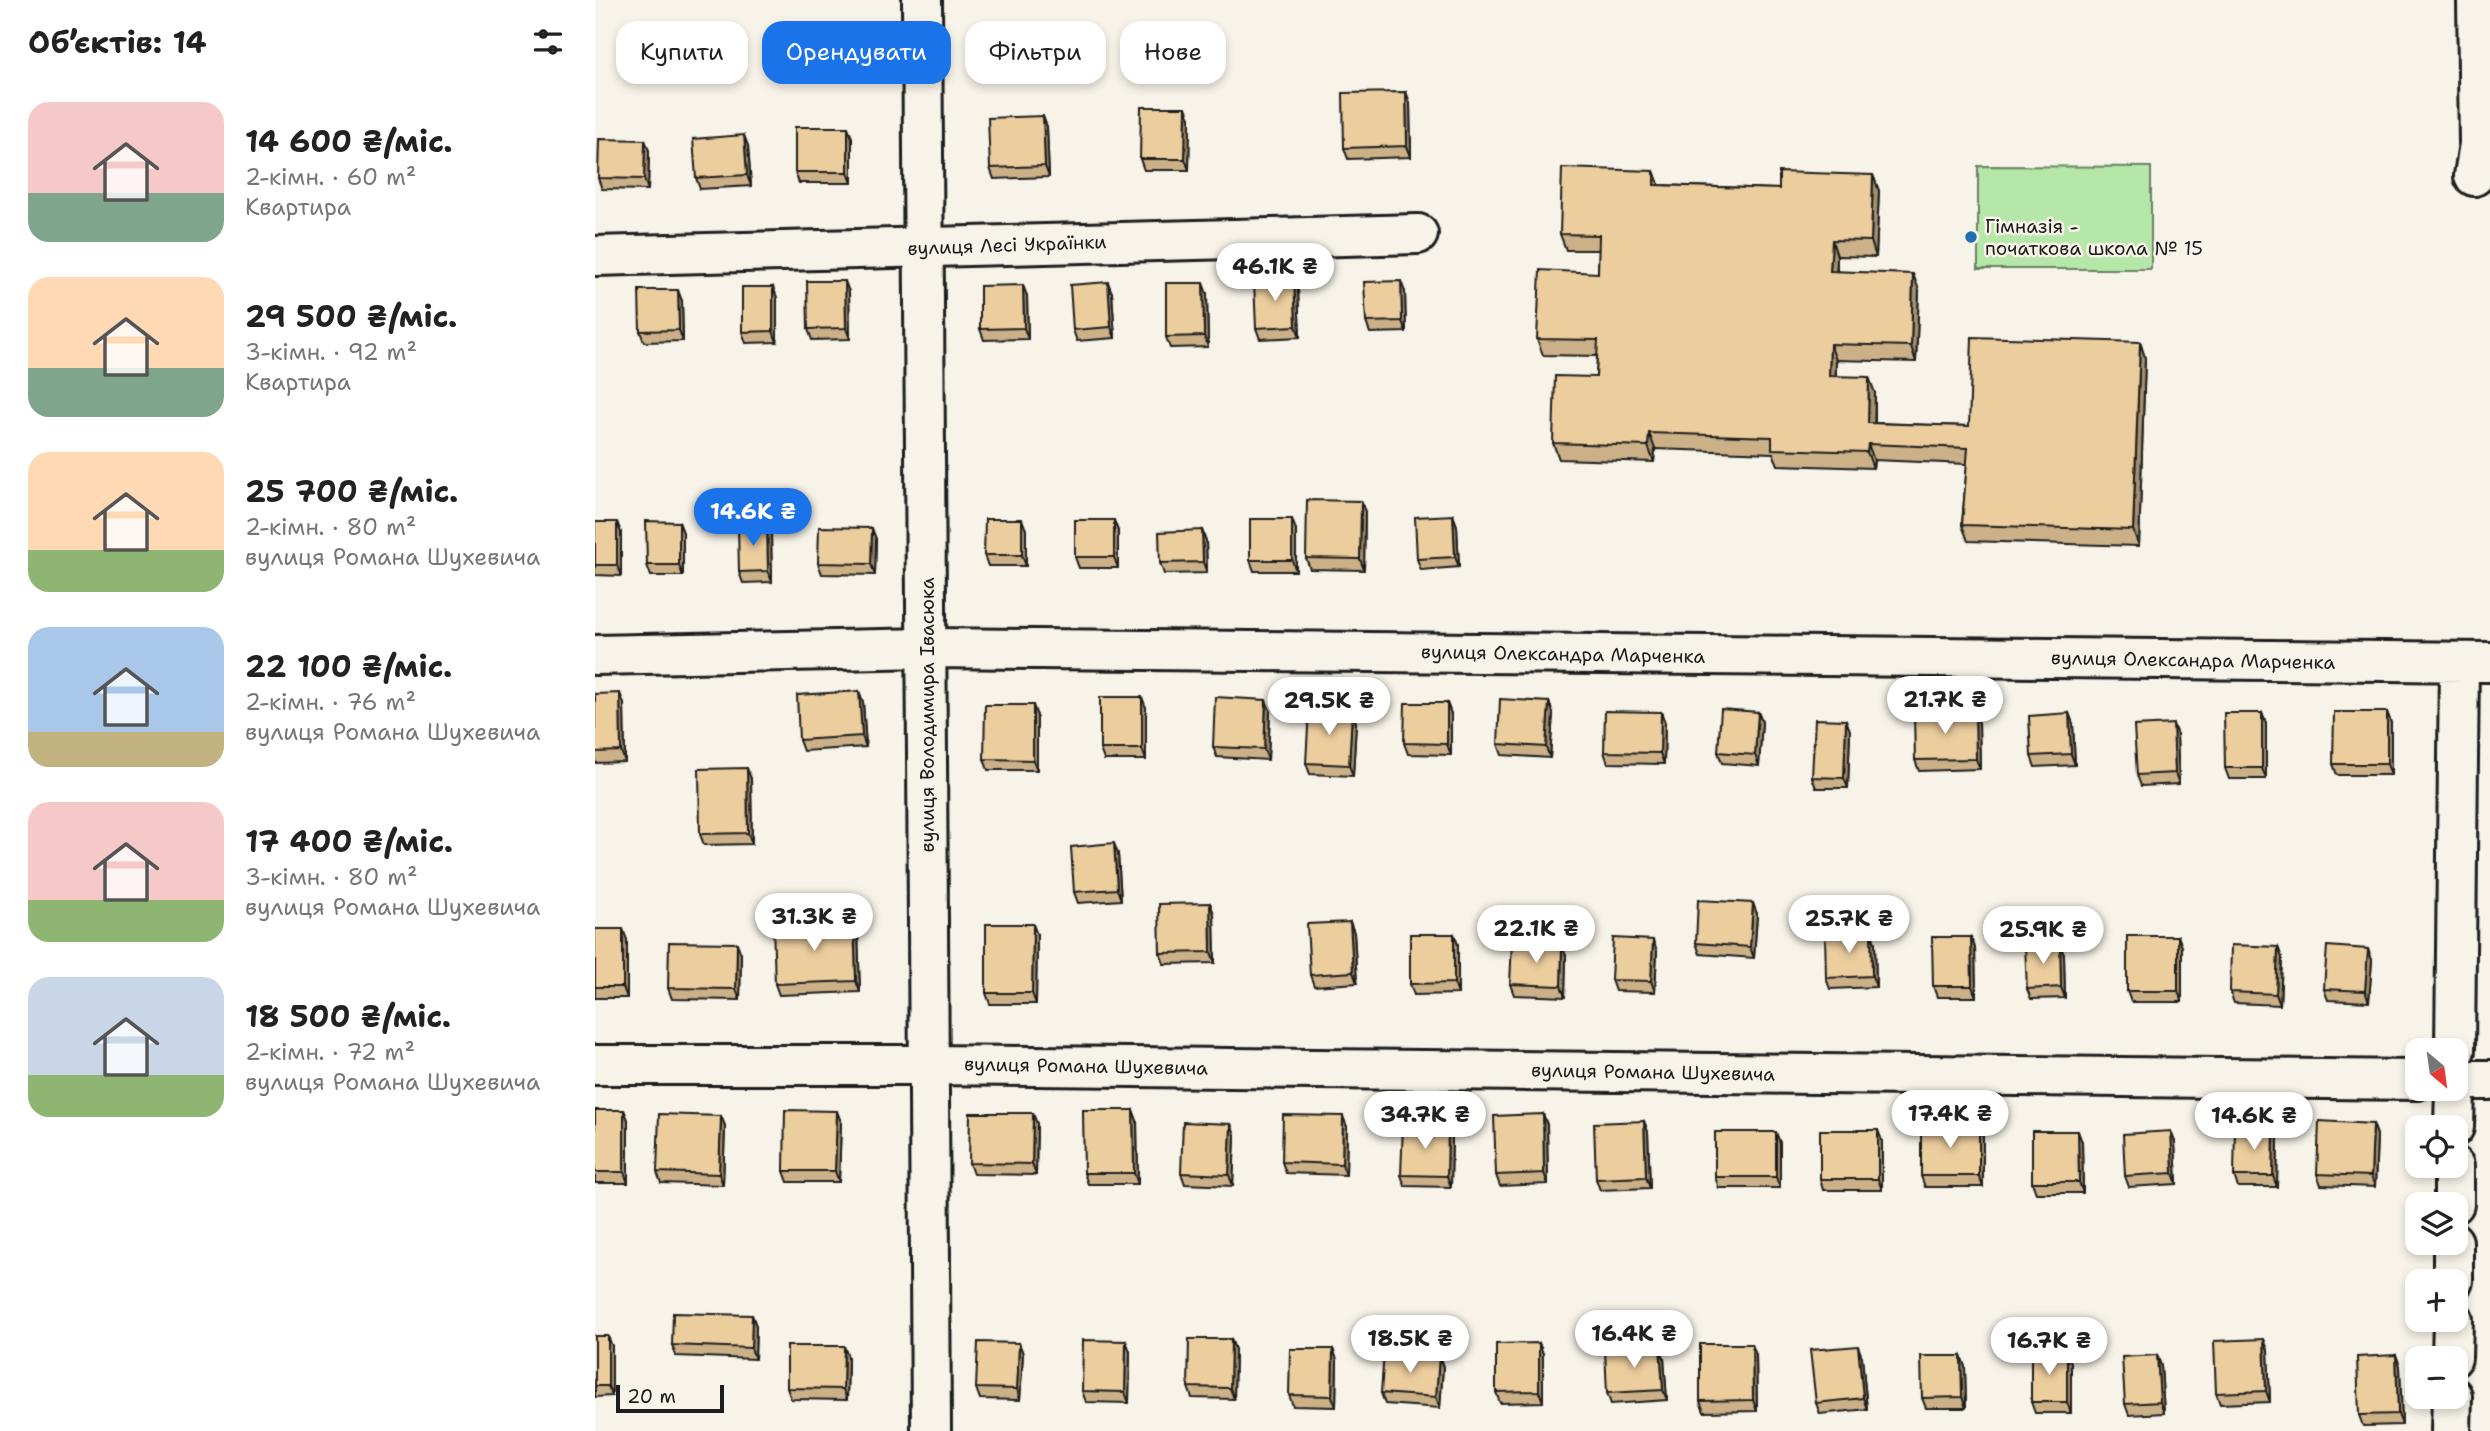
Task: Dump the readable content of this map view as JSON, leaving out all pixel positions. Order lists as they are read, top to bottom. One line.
{"streets":{"street":["вулиця Лесі Українки","вулиця Олександра Марченка","вулиця Володимира Івасюка","вулиця Романа Шухевича"]},"crossings":[["вулиця Лесі Українки","вулиця Володимира Івасюка"],["вулиця Олександра Марченка","вулиця Володимира Івасюка"],["вулиця Володимира Івасюка","вулиця Романа Шухевича"]],"places":["Гімназія - початкова школа № 15"],"scale_bar":"20 m","north":"bottom right","page":{"heading":"Об’єктів: 14","chip":["Купити","Орендувати","Фільтри","Нове"],"list":[{"name":"14 600 ₴/міс.","note":"2-кімн. · 60 m² · Квартира"},{"name":"29 500 ₴/міс.","note":"3-кімн. · 92 m² · Квартира"},{"name":"25 700 ₴/міс.","note":"2-кімн. · 80 m² · вулиця Романа Шухевича"},{"name":"22 100 ₴/міс.","note":"2-кімн. · 76 m² · вулиця Романа Шухевича"},{"name":"17 400 ₴/міс.","note":"3-кімн. · 80 m² · вулиця Романа Шухевича"},{"name":"18 500 ₴/міс.","note":"2-кімн. · 72 m² · вулиця Романа Шухевича"}],"price":["46.1K ₴","14.6K ₴","21.7K ₴","29.5K ₴","31.3K ₴","25.7K ₴","22.1K ₴","25.9K ₴","17.4K ₴","34.7K ₴","14.6K ₴","16.4K ₴","18.5K ₴","16.7K ₴"],"map_buttons":["+","−"],"scale":"20 m"}}
